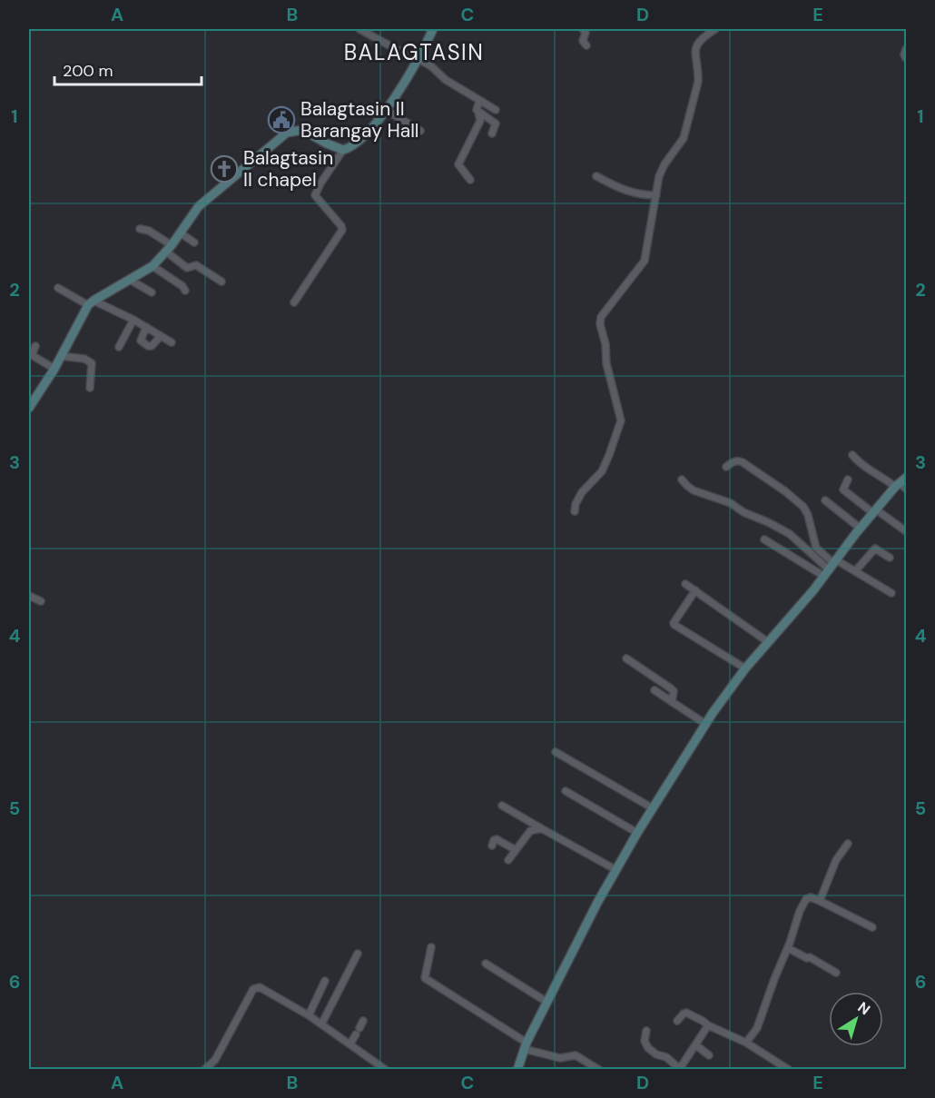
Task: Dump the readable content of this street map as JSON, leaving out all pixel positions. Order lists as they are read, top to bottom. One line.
{"districts":["BALAGTASIN"],"places":{"public building":["Balagtasin II Barangay Hall"],"church":["Balagtasin II chapel"]},"scale_bar":"200 m","north":"top right","grid":{"columns":["A","B","C","D","E"],"rows":["1","2","3","4","5","6"]}}
